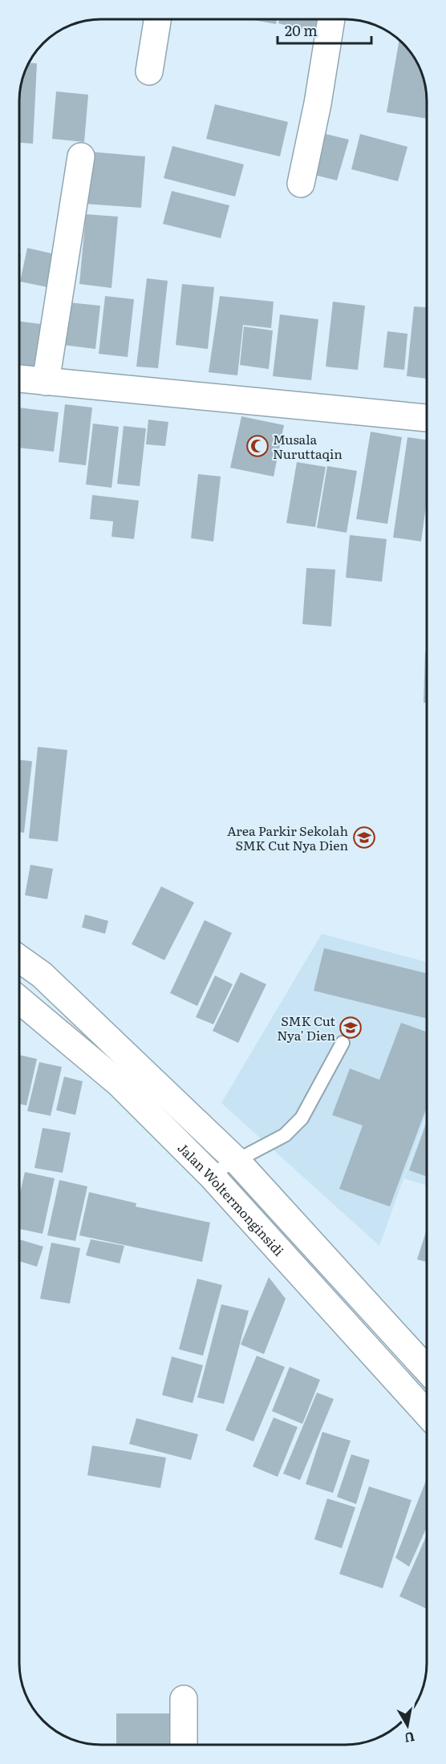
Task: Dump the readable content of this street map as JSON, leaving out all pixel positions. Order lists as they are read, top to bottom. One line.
{"streets":{"main road":["Jalan Woltermonginsidi"]},"places":{"mosque":["Musala Nuruttaqin"],"school or university":["Area Parkir Sekolah SMK Cut Nya Dien","SMK Cut Nya' Dien"]},"scale_bar":"20 m","north":"bottom"}
